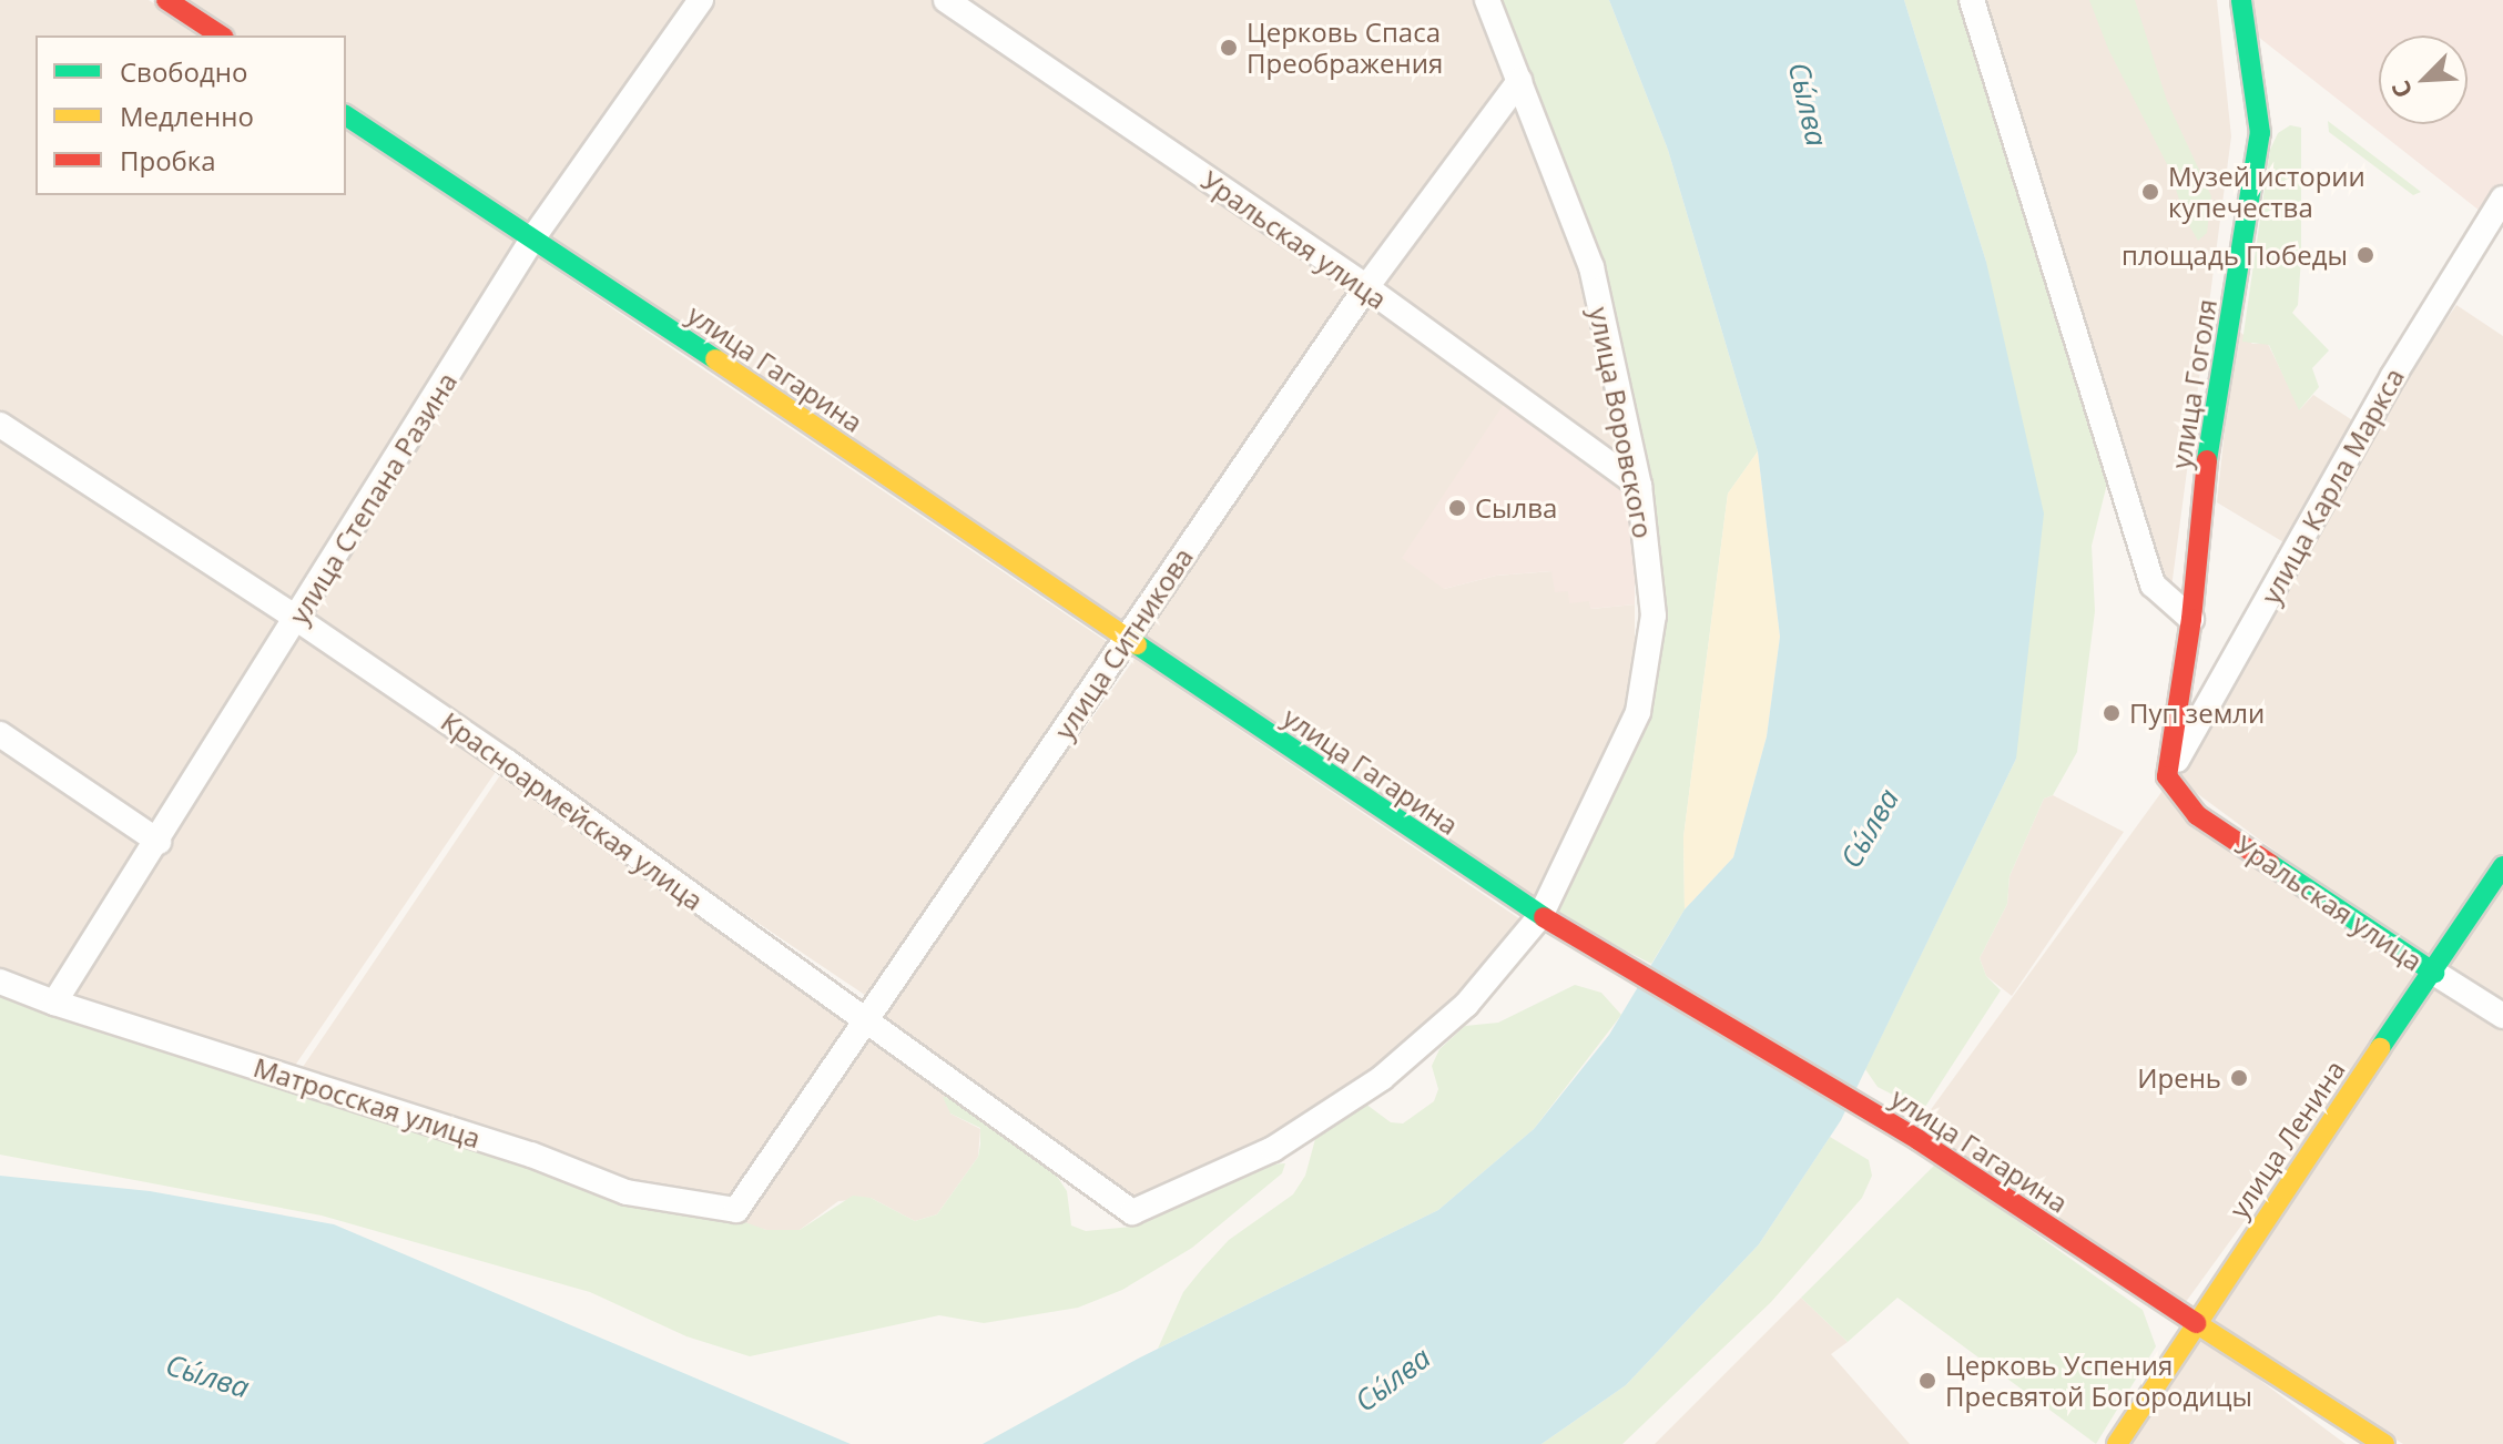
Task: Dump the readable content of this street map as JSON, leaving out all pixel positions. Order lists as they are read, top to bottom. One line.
{"streets":{"main road":["Уральская улица","улица Гагарина","улица Гоголя","улица Ленина"],"street":["улица Воровского","улица Карла Маркса","улица Степана Разина","улица Ситникова","Красноармейская улица","Матросская улица"]},"crossings":[["Уральская улица","улица Гоголя"],["Уральская улица","улица Воровского"],["Уральская улица","улица Карла Маркса"],["Уральская улица","улица Ситникова"],["Уральская улица","улица Ленина"],["улица Гагарина","улица Воровского"],["улица Гагарина","улица Степана Разина"],["улица Гагарина","улица Ситникова"],["улица Гагарина","улица Ленина"],["улица Гоголя","улица Карла Маркса"],["улица Воровского","улица Ситникова"],["улица Воровского","Красноармейская улица"],["улица Степана Разина","Красноармейская улица"],["улица Степана Разина","Матросская улица"],["улица Ситникова","Красноармейская улица"],["улица Ситникова","Матросская улица"]],"water":["Сы́лва"],"places":["Церковь Спаса Преображения","Музей истории купечества","площадь Победы","Сылва","Пуп земли","Ирень","Церковь Успения Пресвятой Богородицы"],"legend":["Свободно","Медленно","Пробка"],"north":"bottom left"}
